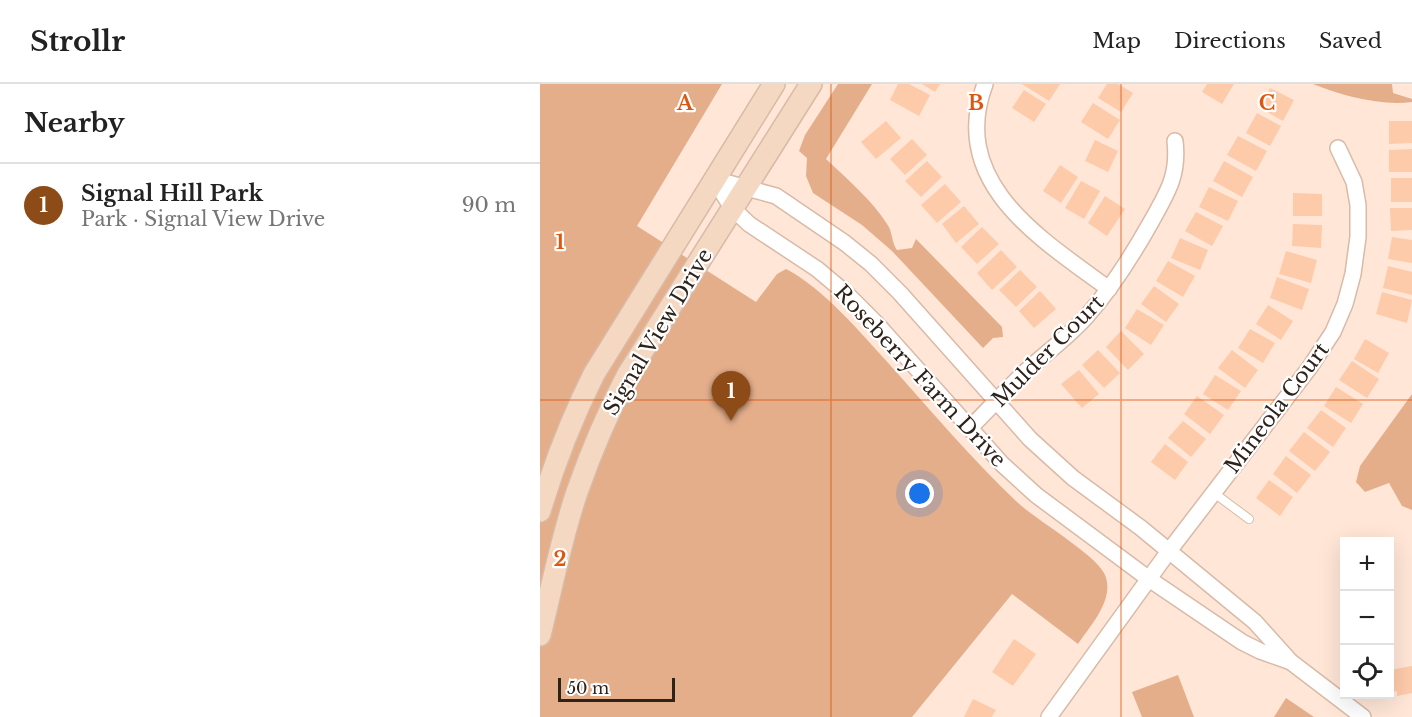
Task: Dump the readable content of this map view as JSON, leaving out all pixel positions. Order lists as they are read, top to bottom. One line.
{"streets":{"main road":["Signal View Drive"],"street":["Mulder Court","Roseberry Farm Drive","Mineola Court"]},"crossings":[["Signal View Drive","Roseberry Farm Drive"],["Mulder Court","Roseberry Farm Drive"],["Roseberry Farm Drive","Mineola Court"]],"scale_bar":"50 m","page":{"header":"Strollr","nav":["Map","Directions","Saved"],"heading":"Nearby","list":[{"mark":"1","name":"Signal Hill Park","note":"Park · Signal View Drive","value":"90 m"}],"pins":"1","map_buttons":["+","−"],"scale":"50 m"},"grid":{"columns":["A","B","C"],"rows":["1","2"]}}
